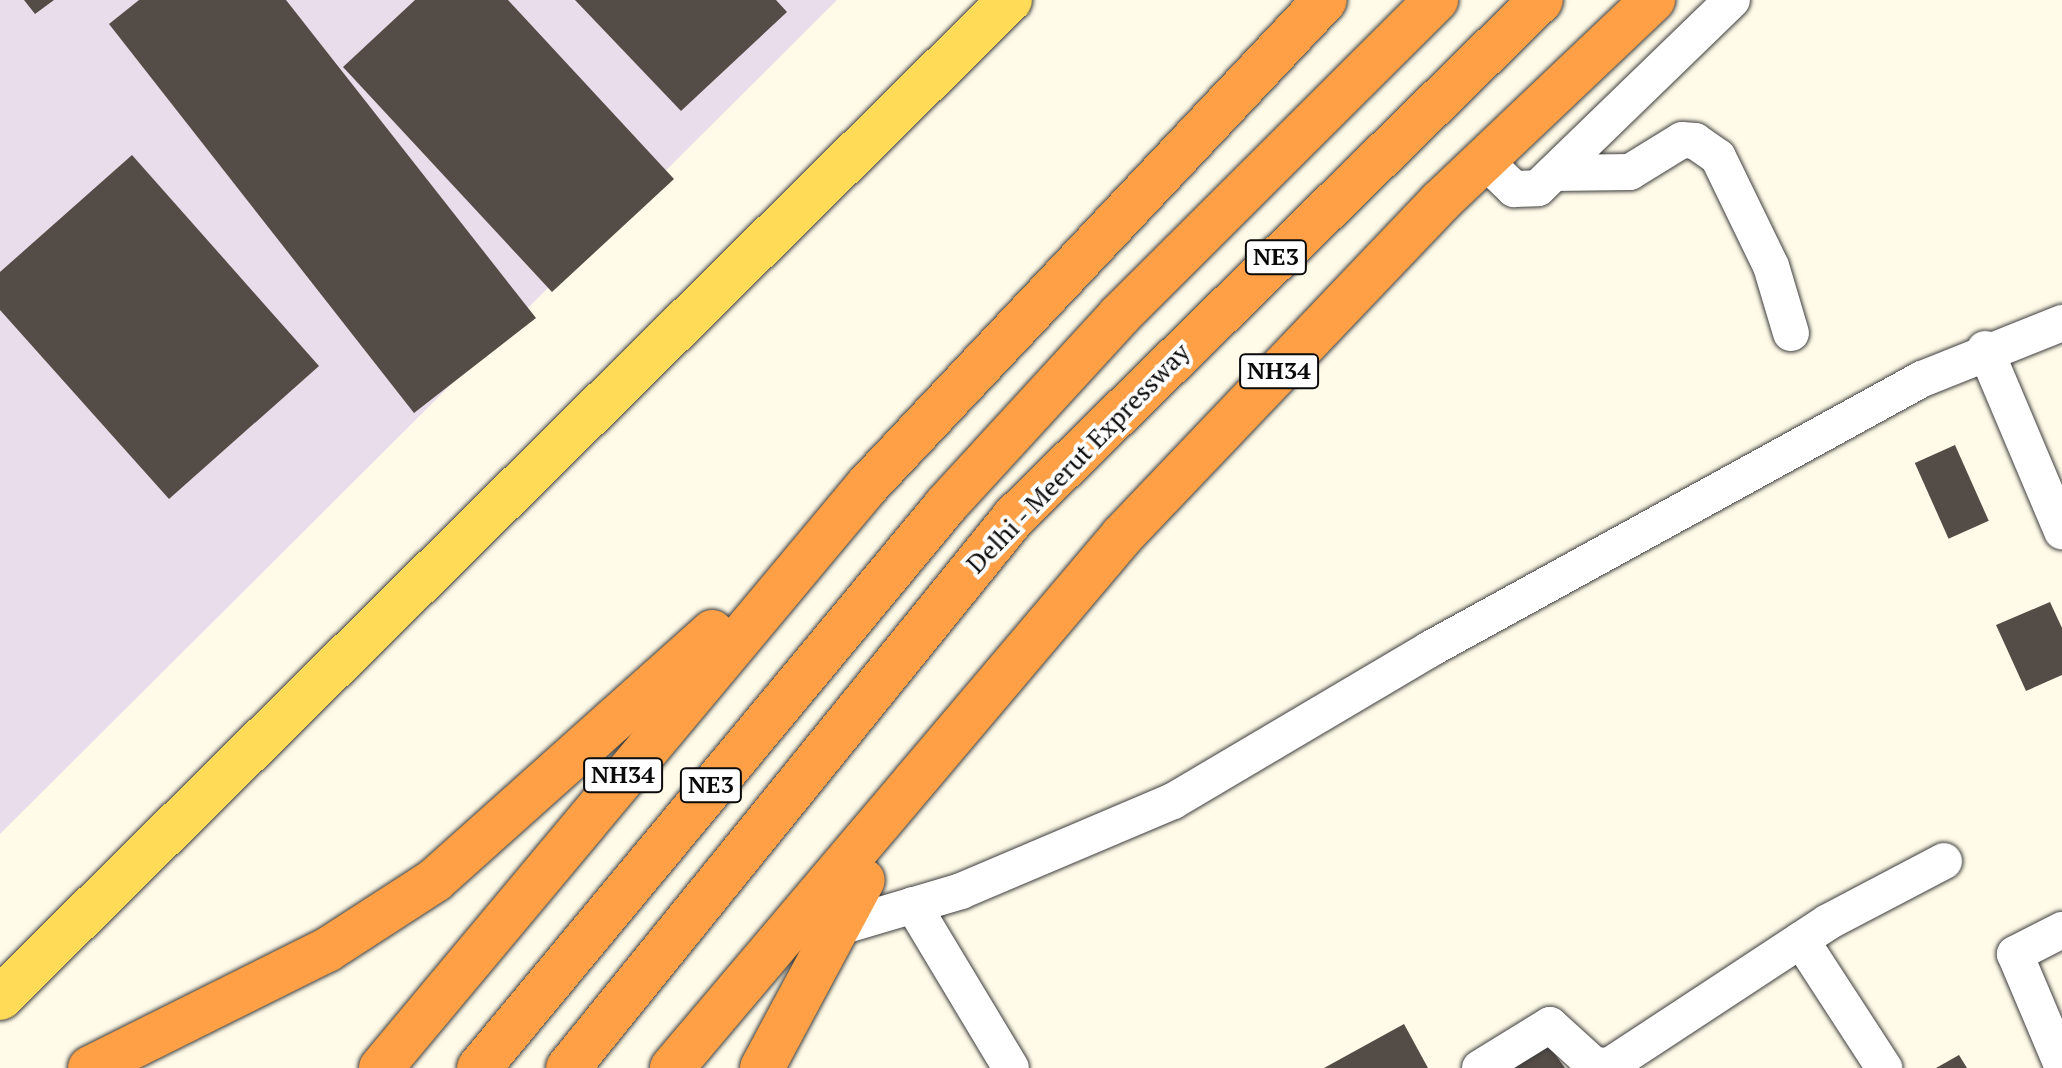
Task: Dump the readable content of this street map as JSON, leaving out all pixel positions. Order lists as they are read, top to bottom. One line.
{"streets":{"highway":["NE3","NH34","Delhi - Meerut Expressway"]}}
